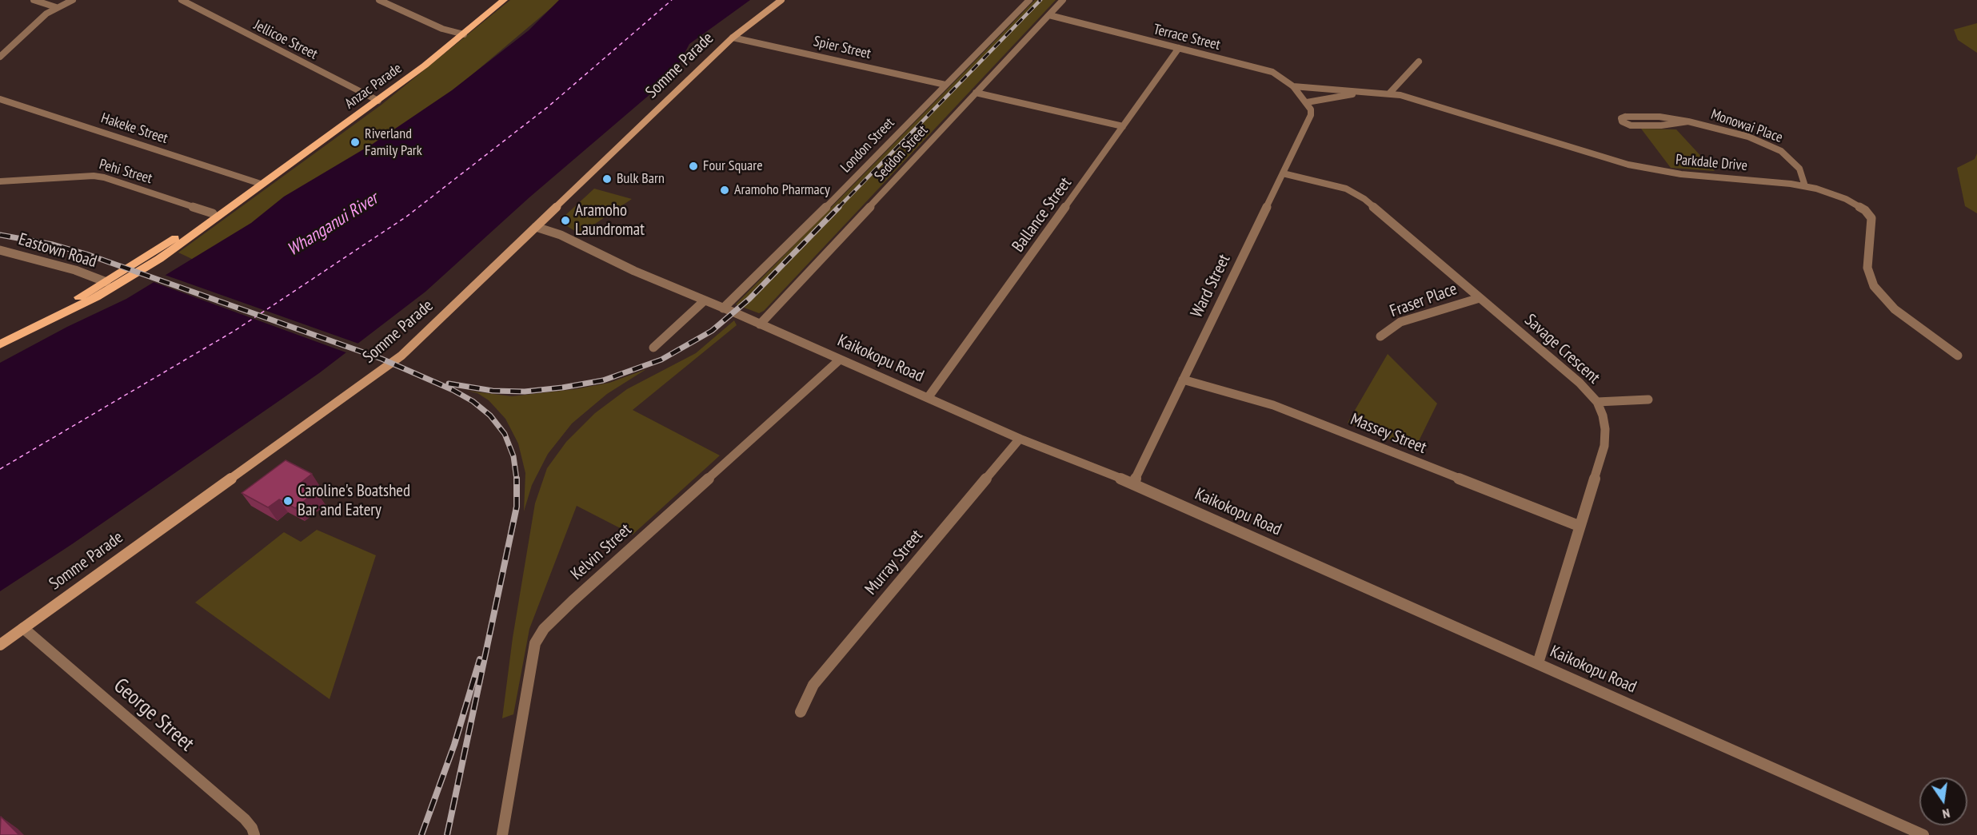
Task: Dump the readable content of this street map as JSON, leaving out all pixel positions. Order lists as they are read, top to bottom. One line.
{"streets":{"main road":["Somme Parade","Anzac Parade"],"street":["Terrace Street","Jellicoe Street","Spier Street","Monowai Place","Hakeke Street","London Street","Seddon Street","Parkdale Drive","Pehi Street","Ballance Street","Eastown Road","Ward Street","Fraser Place","Savage Crescent","Kaikokopu Road","Massey Street","Kelvin Street","Murray Street","George Street"]},"crossings":[["Terrace Street","Seddon Street"],["Terrace Street","Parkdale Drive"],["Terrace Street","Ballance Street"],["Terrace Street","Ward Street"],["Jellicoe Street","Anzac Parade"],["Spier Street","Somme Parade"],["Spier Street","London Street"],["Somme Parade","Kaikokopu Road"],["Somme Parade","George Street"],["Anzac Parade","Hakeke Street"],["Anzac Parade","Pehi Street"],["Anzac Parade","Eastown Road"],["Monowai Place","Parkdale Drive"],["London Street","Kaikokopu Road"],["Seddon Street","Kaikokopu Road"],["Parkdale Drive","Ward Street"],["Ballance Street","Kaikokopu Road"],["Ward Street","Savage Crescent"],["Ward Street","Kaikokopu Road"],["Ward Street","Massey Street"],["Fraser Place","Savage Crescent"],["Savage Crescent","Kaikokopu Road"],["Savage Crescent","Massey Street"],["Kaikokopu Road","Kelvin Street"],["Kaikokopu Road","Murray Street"]],"water":["Whanganui River"],"places":["Riverland Family Park","Four Square","Bulk Barn","Aramoho Pharmacy","Aramoho Laundromat","Caroline's Boatshed Bar and Eatery"],"north":"bottom"}
